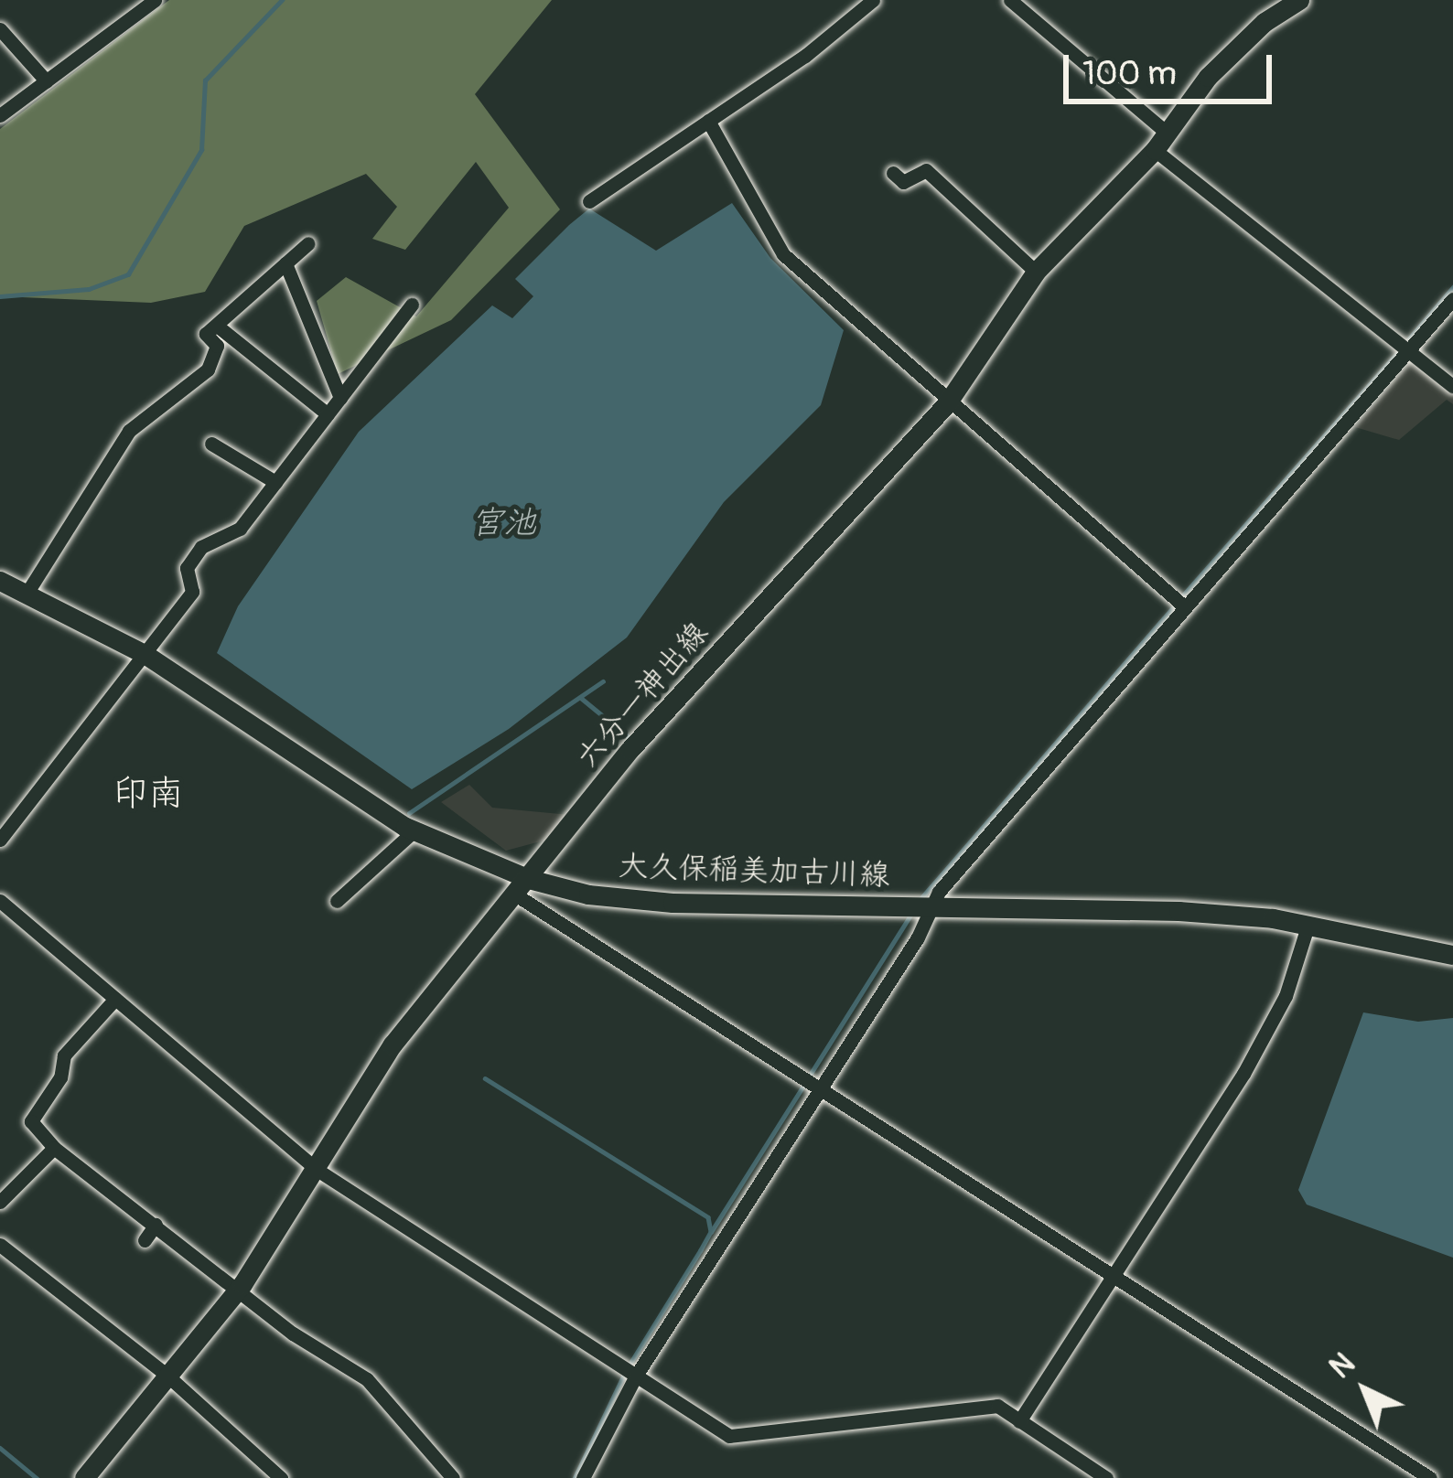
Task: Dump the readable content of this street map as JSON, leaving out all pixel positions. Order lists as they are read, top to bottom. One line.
{"streets":{"main road":["六分一神出線","大久保稲美加古川線"]},"crossings":[["六分一神出線","大久保稲美加古川線"]],"districts":["印南"],"water":["宮池"],"scale_bar":"100 m","north":"top left"}
